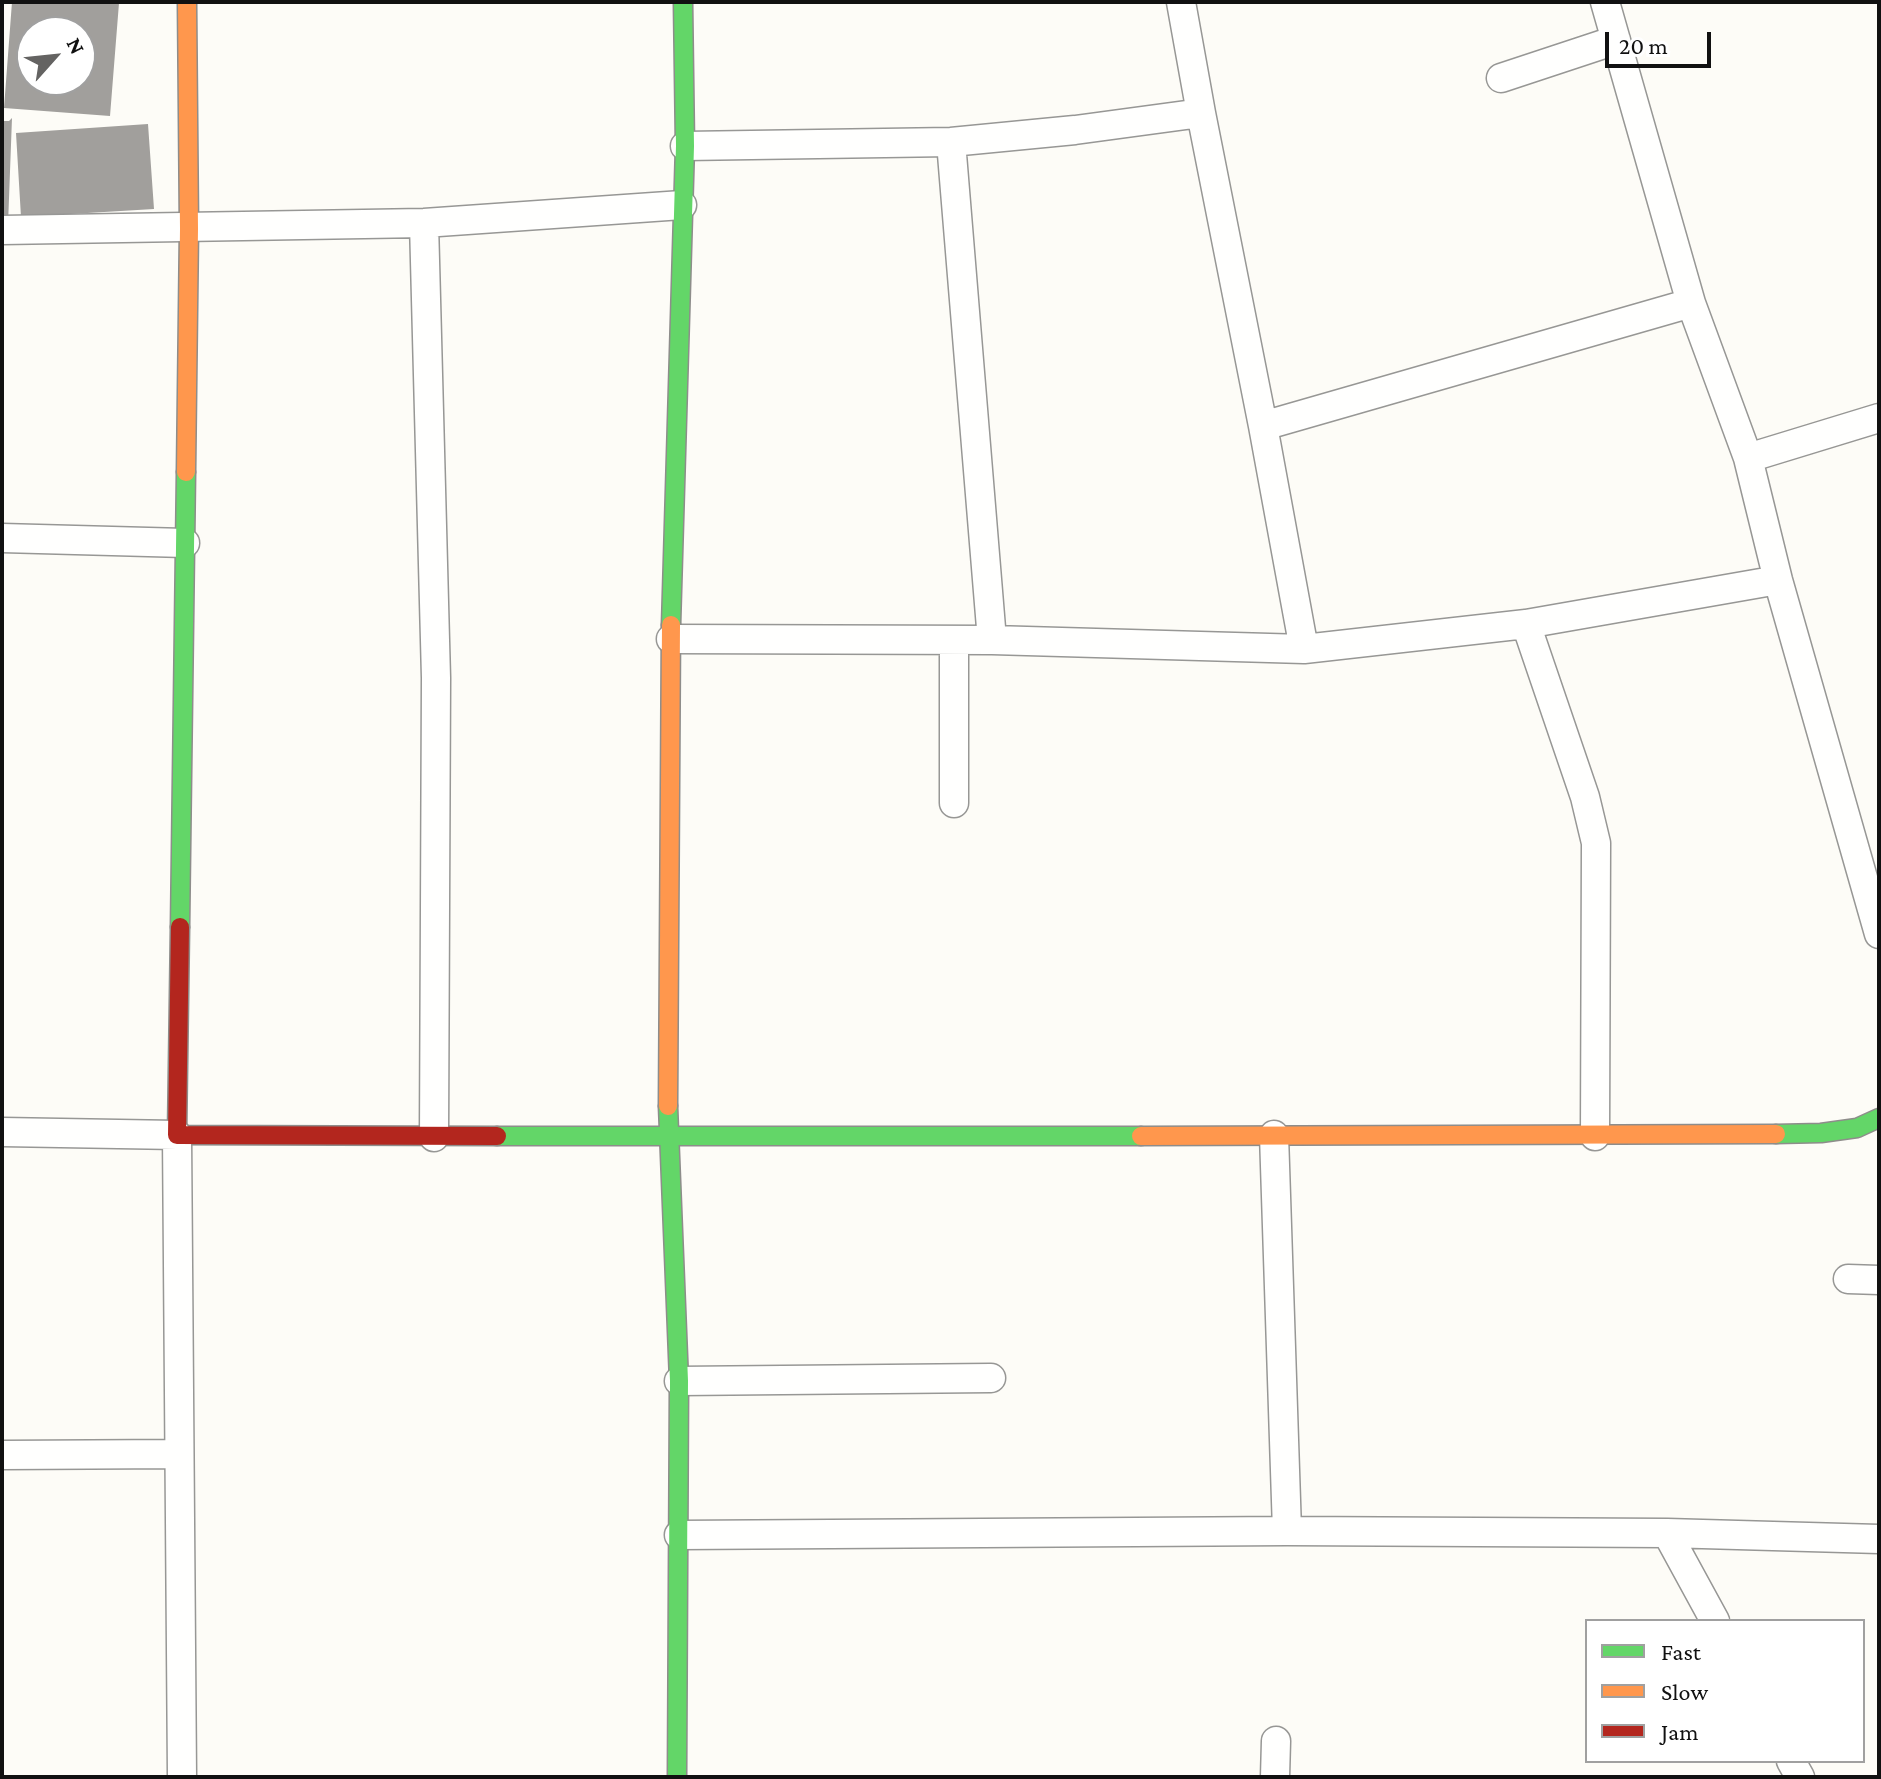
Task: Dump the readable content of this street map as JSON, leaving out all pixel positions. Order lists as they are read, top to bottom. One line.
{"legend":["Fast","Slow","Jam"],"scale_bar":"20 m","north":"top right"}
